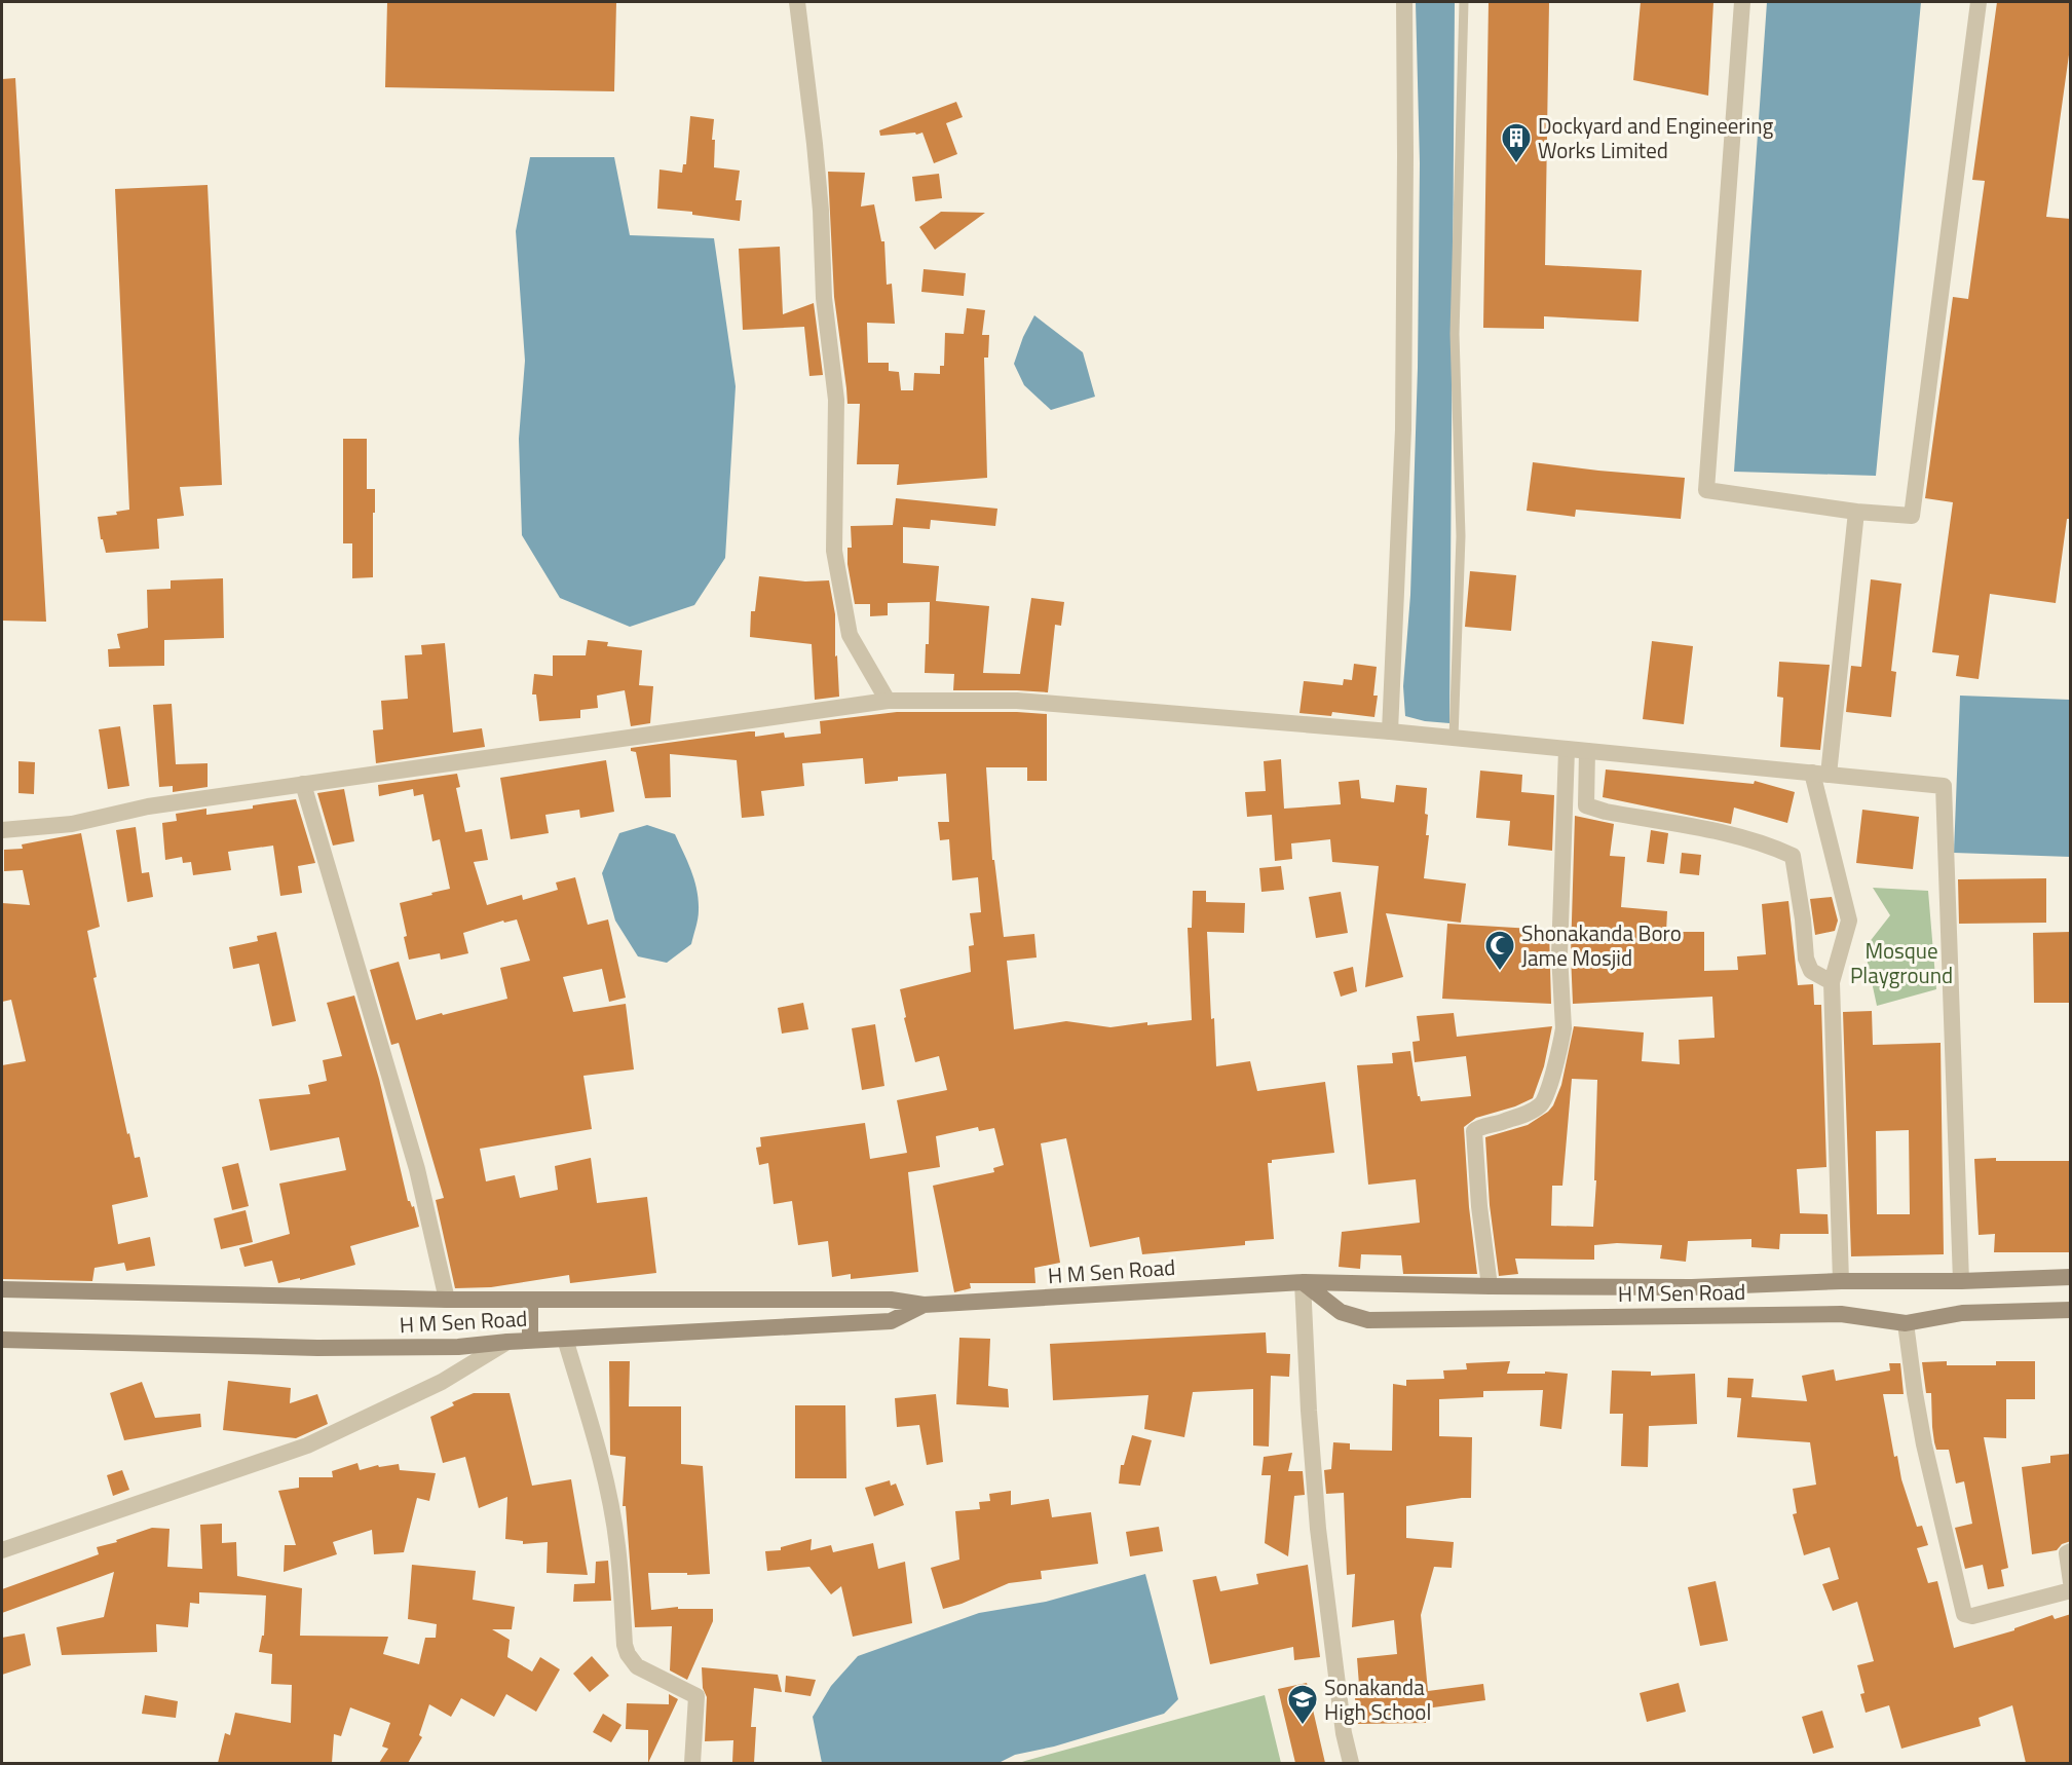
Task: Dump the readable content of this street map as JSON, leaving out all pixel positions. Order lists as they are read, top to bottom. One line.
{"streets":{"main road":["H M Sen Road"]},"parks":["Mosque Playground"],"places":{"building":["Dockyard and Engineering Works Limited"],"mosque":["Shonakanda Boro Jame Mosjid"],"school or university":["Sonakanda High School"]}}
